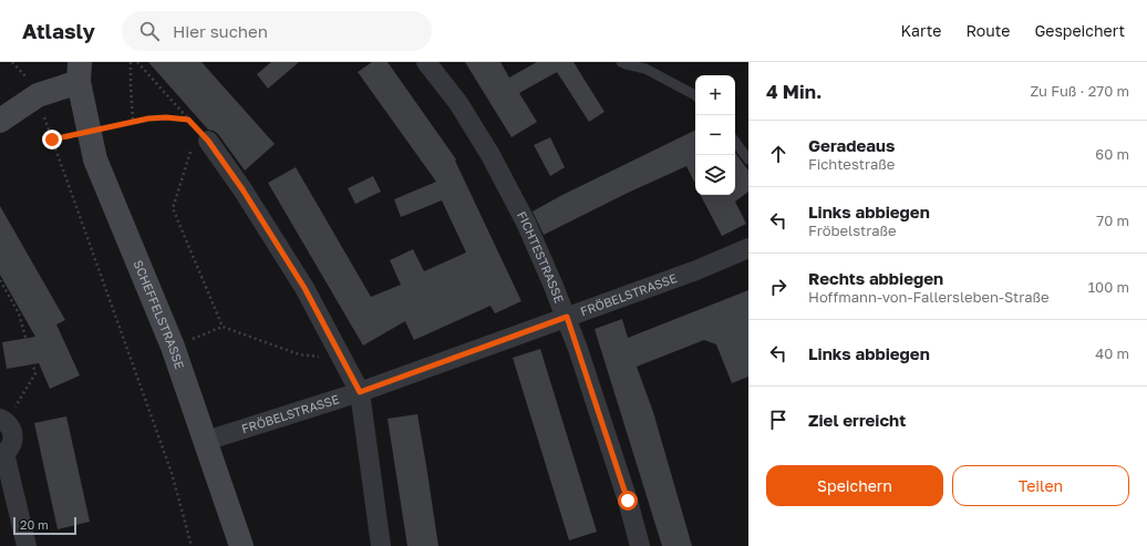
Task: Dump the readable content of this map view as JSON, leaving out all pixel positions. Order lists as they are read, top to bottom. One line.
{"streets":{"main road":["SCHEFFELSTRASSE"],"street":["FICHTESTRASSE","FRÖBELSTRASSE"]},"crossings":[["FICHTESTRASSE","FRÖBELSTRASSE"],["FRÖBELSTRASSE","SCHEFFELSTRASSE"]],"scale_bar":"20 m","page":{"header":"Atlasly","search":"Hier suchen","nav":["Karte","Route","Gespeichert"],"heading":["4 Min.","Zu Fuß · 270 m"],"map_buttons":["+","−"],"list":[["Geradeaus","Fichtestraße","60 m"],["Links abbiegen","Fröbelstraße","70 m"],["Rechts abbiegen","Hoffmann-von-Fallersleben-Straße","100 m"],["Links abbiegen","40 m"],"Ziel erreicht"],"buttons":["Speichern","Teilen"],"scale":"20 m"}}
